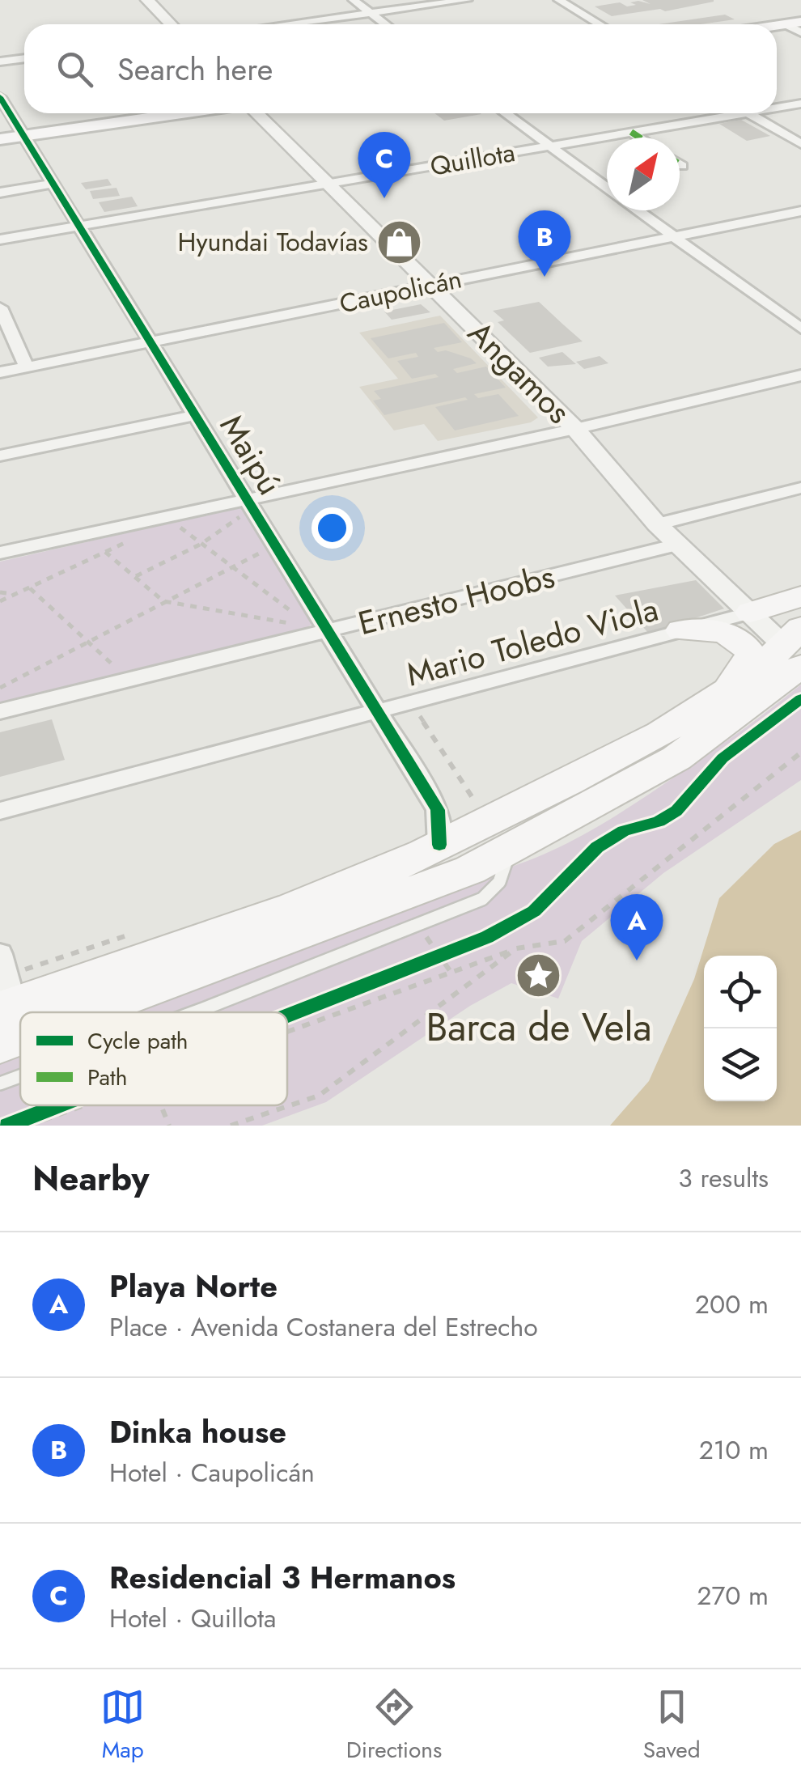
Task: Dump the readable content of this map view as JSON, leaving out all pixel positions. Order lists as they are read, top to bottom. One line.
{"streets":{"street":["Quillota","Caupolicán","Angamos","Maipú","Ernesto Hoobs","Mario Toledo Viola"]},"crossings":[["Quillota","Angamos"],["Quillota","Maipú"],["Caupolicán","Angamos"],["Caupolicán","Maipú"],["Angamos","Ernesto Hoobs"],["Angamos","Mario Toledo Viola"],["Maipú","Ernesto Hoobs"],["Maipú","Mario Toledo Viola"]],"places":{"shop":["Hyundai Todavías"],"place":["Barca de Vela"]},"legend":["Cycle path","Path"],"north":"top right","page":{"search":"Search here","pins":["C","B","A"],"heading":["Nearby","3 results"],"list":[{"mark":"A","name":"Playa Norte","note":"Place · Avenida Costanera del Estrecho","value":"200 m"},{"mark":"B","name":"Dinka house","note":"Hotel · Caupolicán","value":"210 m"},{"mark":"C","name":"Residencial 3 Hermanos","note":"Hotel · Quillota","value":"270 m"}],"nav":["Map","Directions","Saved"]}}
